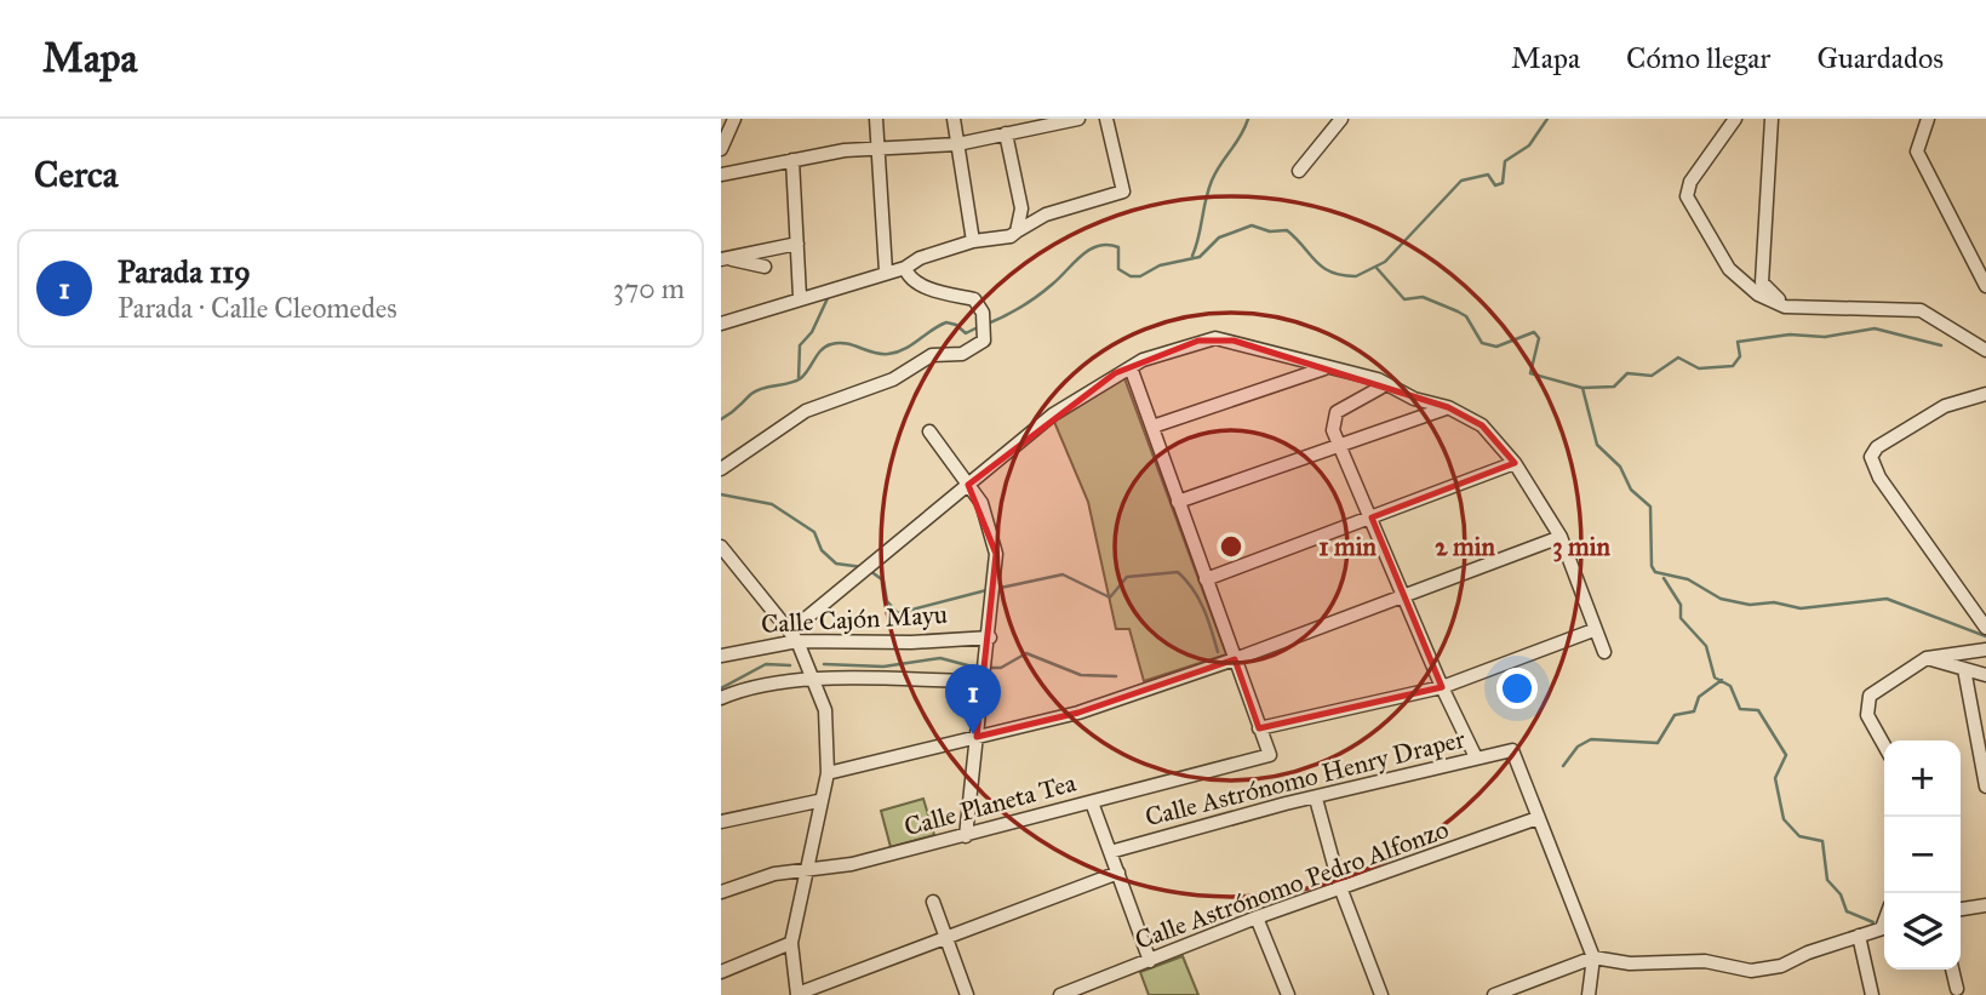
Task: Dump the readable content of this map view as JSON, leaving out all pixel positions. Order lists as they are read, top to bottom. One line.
{"streets":{"street":["Calle Cajón Mayu","Calle Astrónomo Henry Draper","Calle Planeta Tea","Calle Astrónomo Pedro Alfonzo"]},"crossings":[["Calle Astrónomo Henry Draper","Calle Astrónomo Pedro Alfonzo"]],"page":{"header":"Mapa","nav":["Mapa","Cómo llegar","Guardados"],"heading":"Cerca","list":[{"mark":"1","name":"Parada 119","note":"Parada · Calle Cleomedes","value":"370 m"}],"pins":"1","map_buttons":["+","−"]},"rings":["1 min","2 min","3 min"]}
